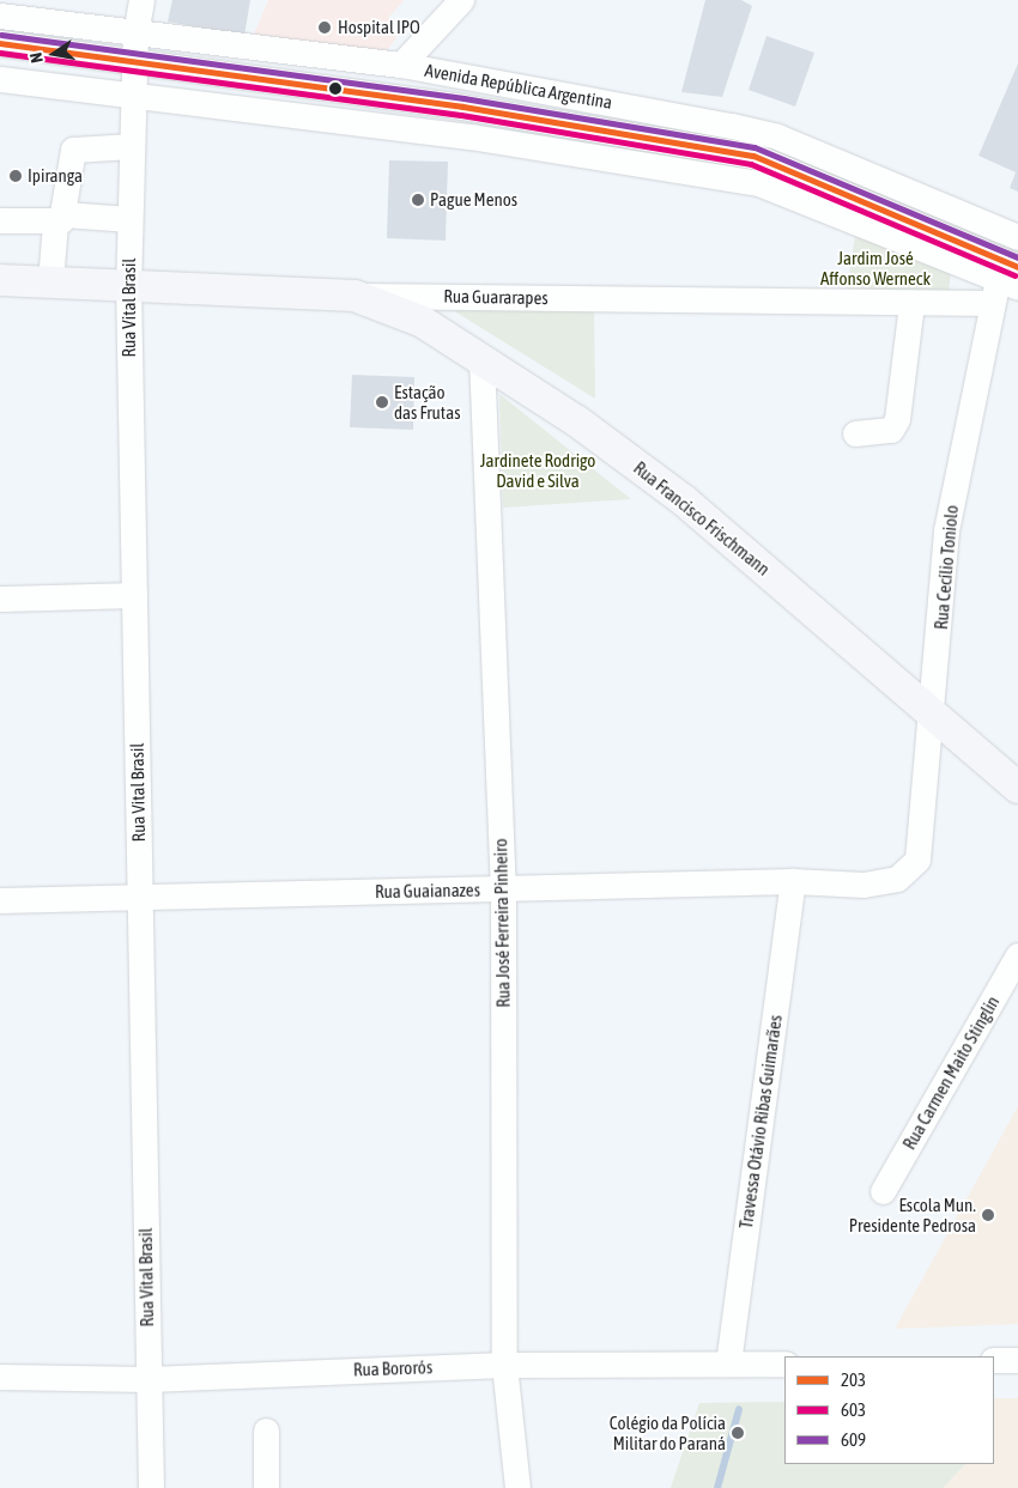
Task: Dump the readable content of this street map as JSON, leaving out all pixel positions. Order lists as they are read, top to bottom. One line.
{"streets":{"main road":["Rua Guararapes","Rua Francisco Frischmann"],"street":["Avenida República Argentina","Rua Vital Brasil","Rua Cecílio Toniolo","Rua Guaianazes","Rua José Ferreira Pinheiro","Rua Carmen Maito Stinglin","Travessa Otávio Ribas Guimarães","Rua Bororós"]},"crossings":[["Avenida República Argentina","Rua Vital Brasil"],["Rua Guararapes","Rua Vital Brasil"],["Rua Guararapes","Rua Francisco Frischmann"],["Rua Guararapes","Rua Cecílio Toniolo"],["Rua Vital Brasil","Rua Guaianazes"],["Rua Vital Brasil","Rua Bororós"],["Rua Francisco Frischmann","Rua Cecílio Toniolo"],["Rua Francisco Frischmann","Rua José Ferreira Pinheiro"],["Rua Cecílio Toniolo","Rua Guaianazes"],["Rua Guaianazes","Rua José Ferreira Pinheiro"],["Rua Guaianazes","Travessa Otávio Ribas Guimarães"],["Rua José Ferreira Pinheiro","Rua Bororós"],["Travessa Otávio Ribas Guimarães","Rua Bororós"]],"parks":["Jardim José Affonso Werneck","Jardinete Rodrigo David e Silva"],"places":["Hospital IPO","Ipiranga","Pague Menos","Estação das Frutas","Escola Mun. Presidente Pedrosa","Colégio da Polícia Militar do Paraná"],"lines":["transit line 609","transit line 203","transit line 603"],"legend":["203","603","609"],"north":"left"}
